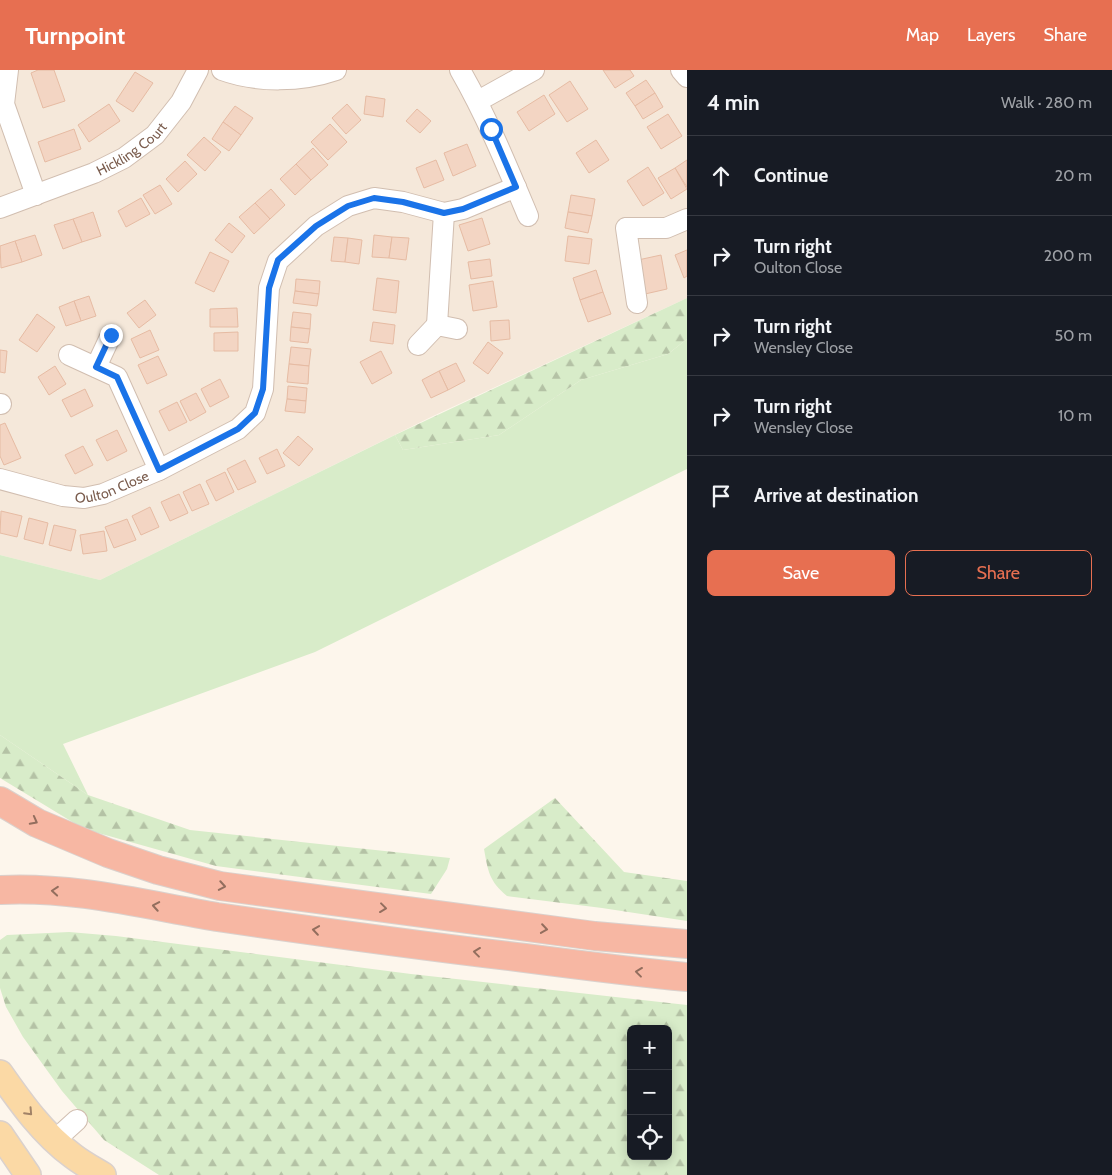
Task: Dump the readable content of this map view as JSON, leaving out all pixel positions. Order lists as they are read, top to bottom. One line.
{"streets":{"street":["Hickling Court","Oulton Close"]},"page":{"header":"Turnpoint","nav":["Map","Layers","Share"],"heading":["4 min","Walk · 280 m"],"list":[["Continue","20 m"],["Turn right","Oulton Close","200 m"],["Turn right","Wensley Close","50 m"],["Turn right","Wensley Close","10 m"],"Arrive at destination"],"buttons":["Save","Share"],"map_buttons":["+","−"]}}
